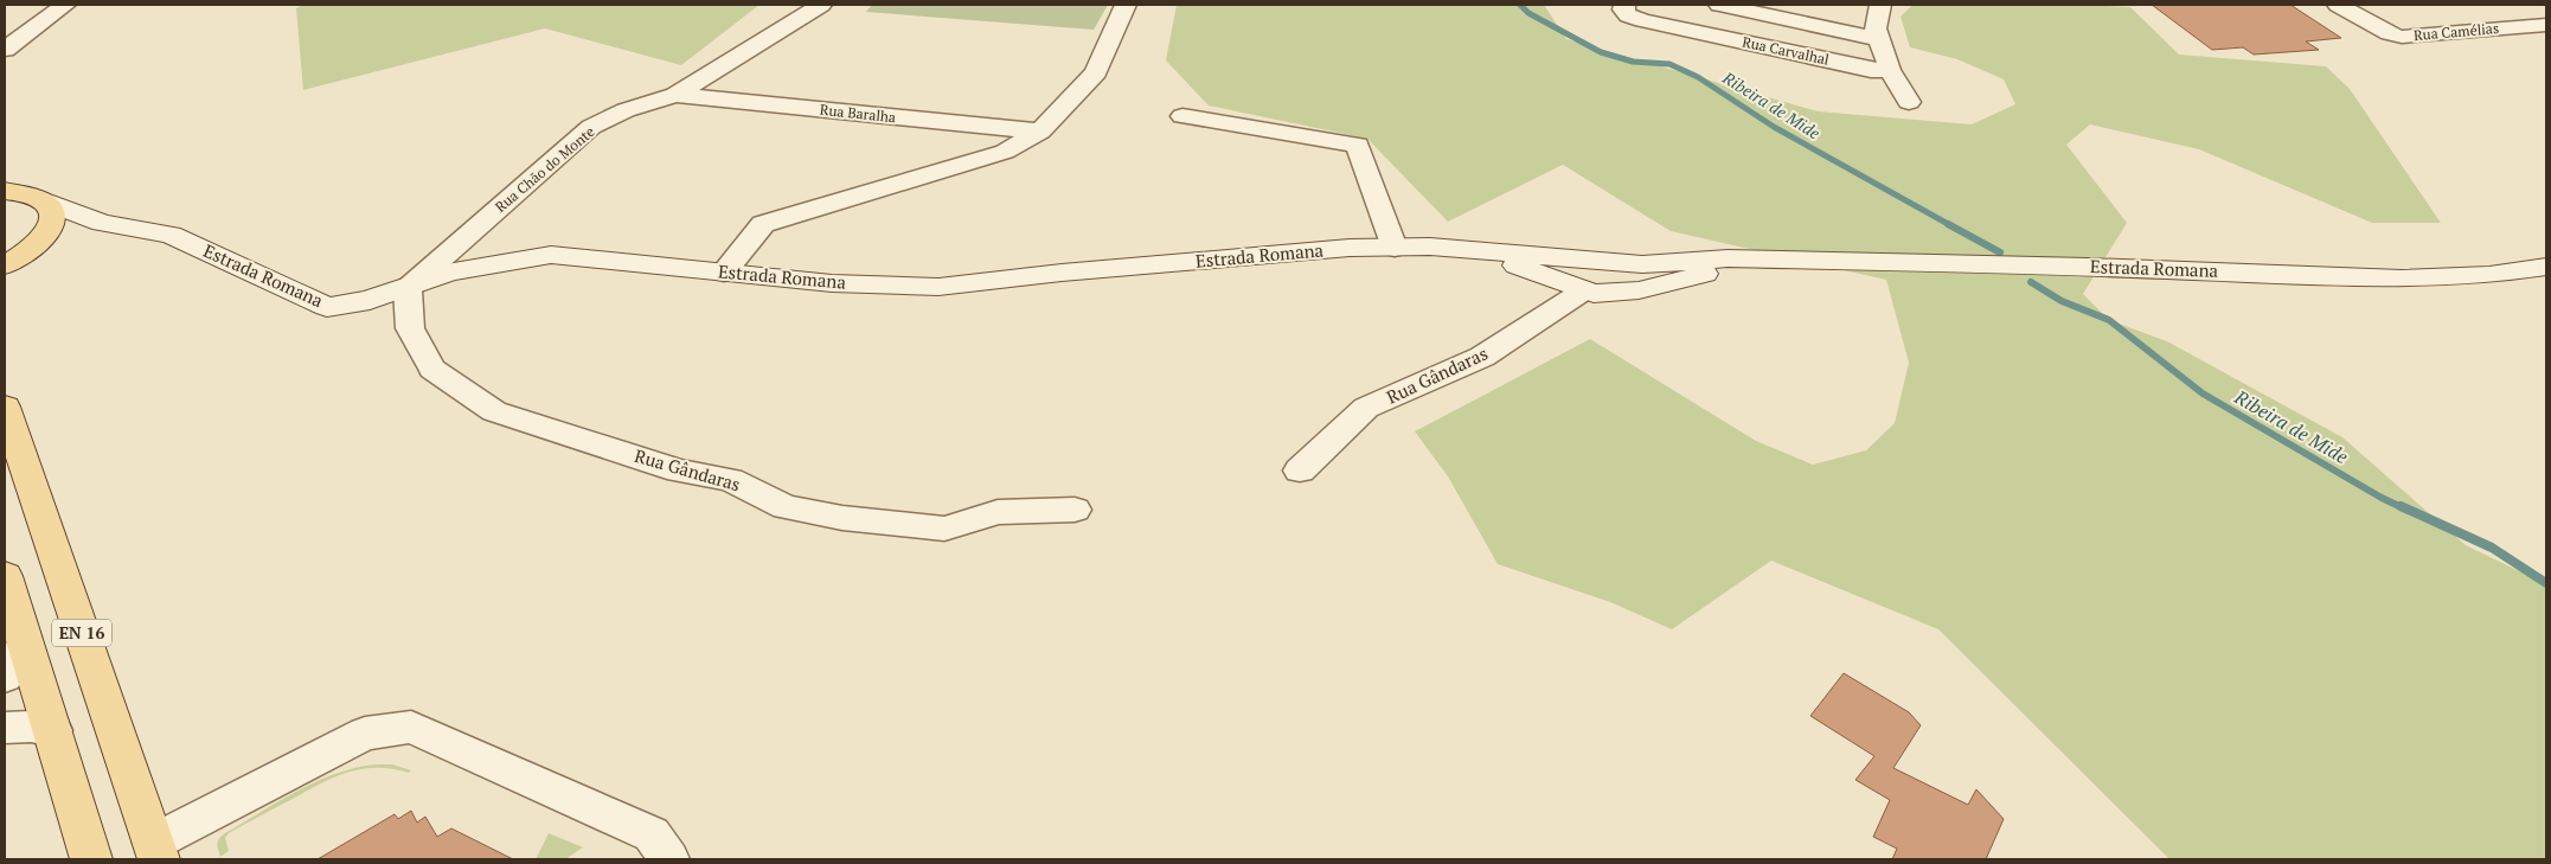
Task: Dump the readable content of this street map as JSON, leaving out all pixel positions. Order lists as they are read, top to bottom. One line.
{"streets":{"main road":["EN 16"],"street":["Rua Camélias","Rua Carvalhal","Rua Baralha","Rua Chão do Monte","Estrada Romana","Rua Gândaras"]},"crossings":[["Rua Baralha","Rua Chão do Monte"],["Rua Chão do Monte","Estrada Romana"],["Rua Chão do Monte","Rua Gândaras"],["Estrada Romana","Rua Gândaras"]],"water":["Ribeira de Mide"]}
